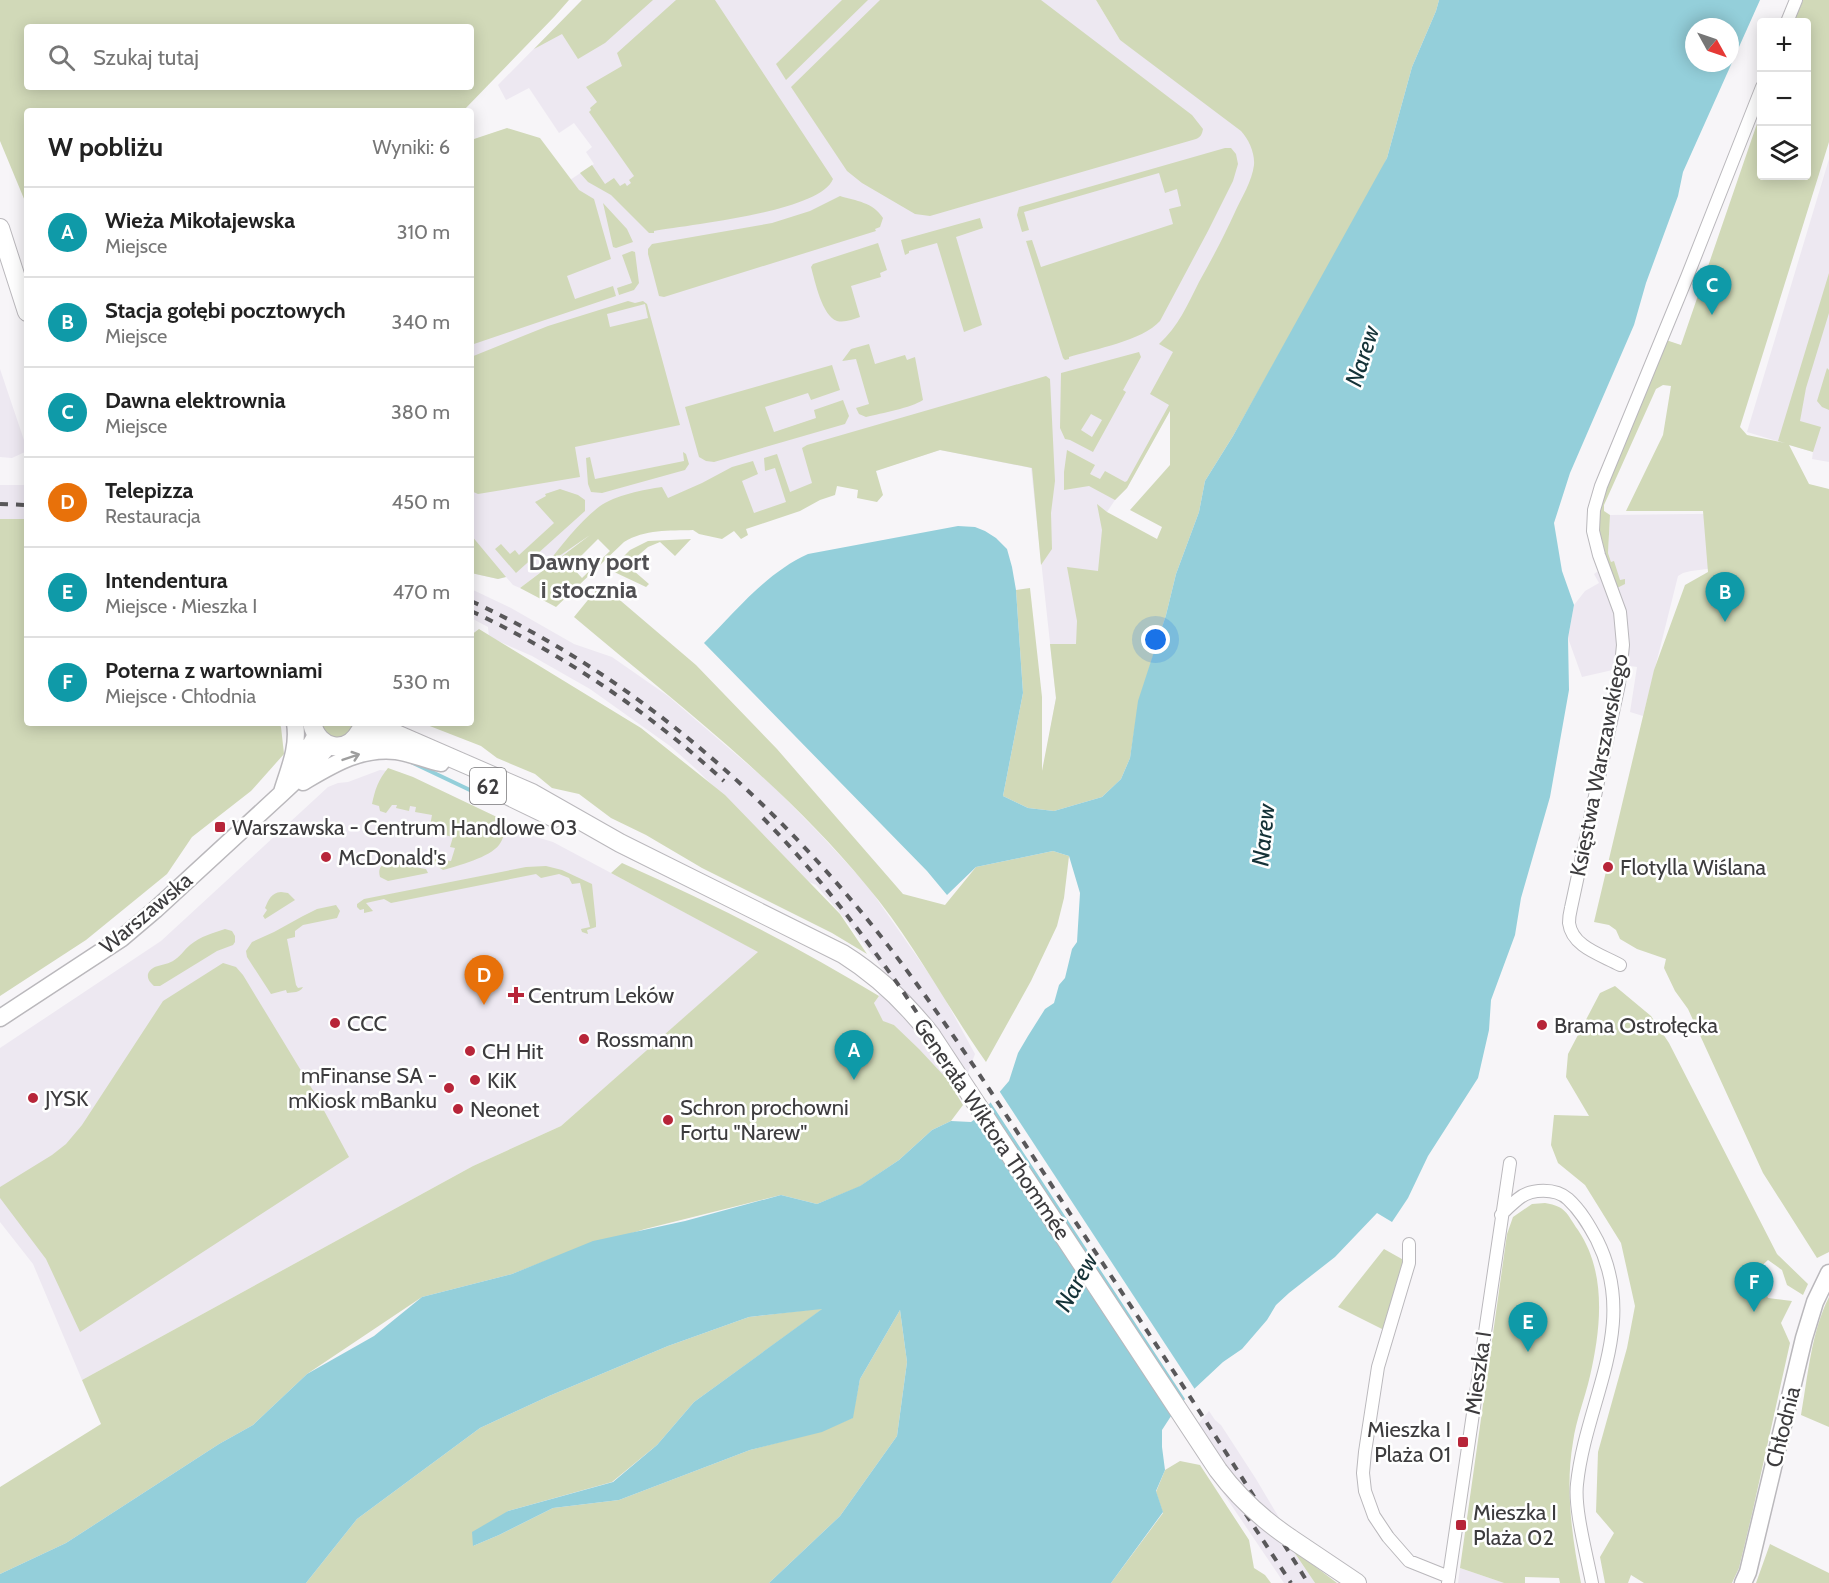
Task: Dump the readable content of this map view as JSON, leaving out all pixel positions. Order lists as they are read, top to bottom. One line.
{"streets":{"main road":["62","Warszawska","Generała Wiktora Thommée","Chłodnia"],"street":["Księstwa Warszawskiego","Mieszka I"]},"crossings":[["62","Warszawska"],["62","Generała Wiktora Thommée"]],"districts":["Dawny port i stocznia"],"water":["Narew"],"places":{"transit":["Warszawska - Centrum Handlowe 03","Mieszka I Plaża 01","Mieszka I Plaża 02"],"other":["McDonald's","Flotylla Wiślana","CCC","Brama Ostrołęcka","Rossmann","CH Hit","KiK","mFinanse SA - mKiosk mBanku","JYSK","Neonet","Schron prochowni Fortu \"Narew\""],"health":["Centrum Leków"]},"north":"bottom right","page":{"map_buttons":["+","−"],"search":"Szukaj tutaj","heading":["W pobliżu","Wyniki: 6"],"list":[{"mark":"A","name":"Wieża Mikołajewska","note":"Miejsce","value":"310 m"},{"mark":"B","name":"Stacja gołębi pocztowych","note":"Miejsce","value":"340 m"},{"mark":"C","name":"Dawna elektrownia","note":"Miejsce","value":"380 m"},{"mark":"D","name":"Telepizza","note":"Restauracja","value":"450 m"},{"mark":"E","name":"Intendentura","note":"Miejsce · Mieszka I","value":"470 m"},{"mark":"F","name":"Poterna z wartowniami","note":"Miejsce · Chłodnia","value":"530 m"}],"pins":["C","B","D","A","F","E"]}}
